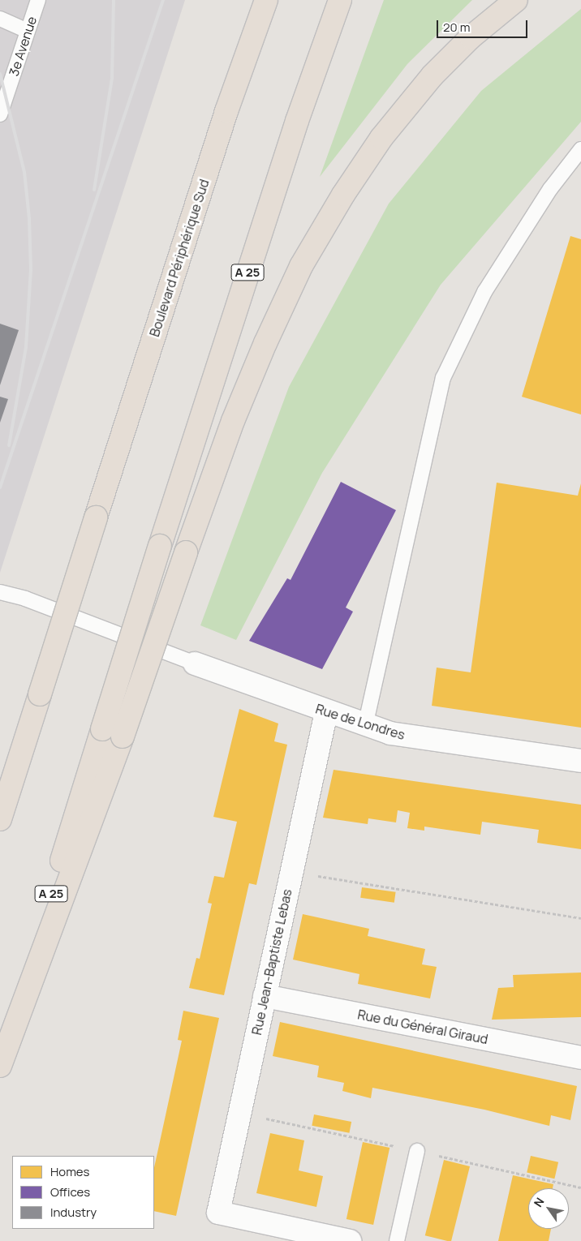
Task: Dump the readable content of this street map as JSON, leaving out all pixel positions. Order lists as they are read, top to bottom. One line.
{"streets":{"highway":["Boulevard Périphérique Sud","A 25"],"street":["Rue de Londres","Rue Jean-Baptiste Lebas","Rue du Général Giraud"],"lane":["3e Avenue"]},"crossings":[["Rue de Londres","Rue Jean-Baptiste Lebas"],["Rue Jean-Baptiste Lebas","Rue du Général Giraud"]],"legend":["Homes","Offices","Industry"],"scale_bar":"20 m","north":"top left"}
